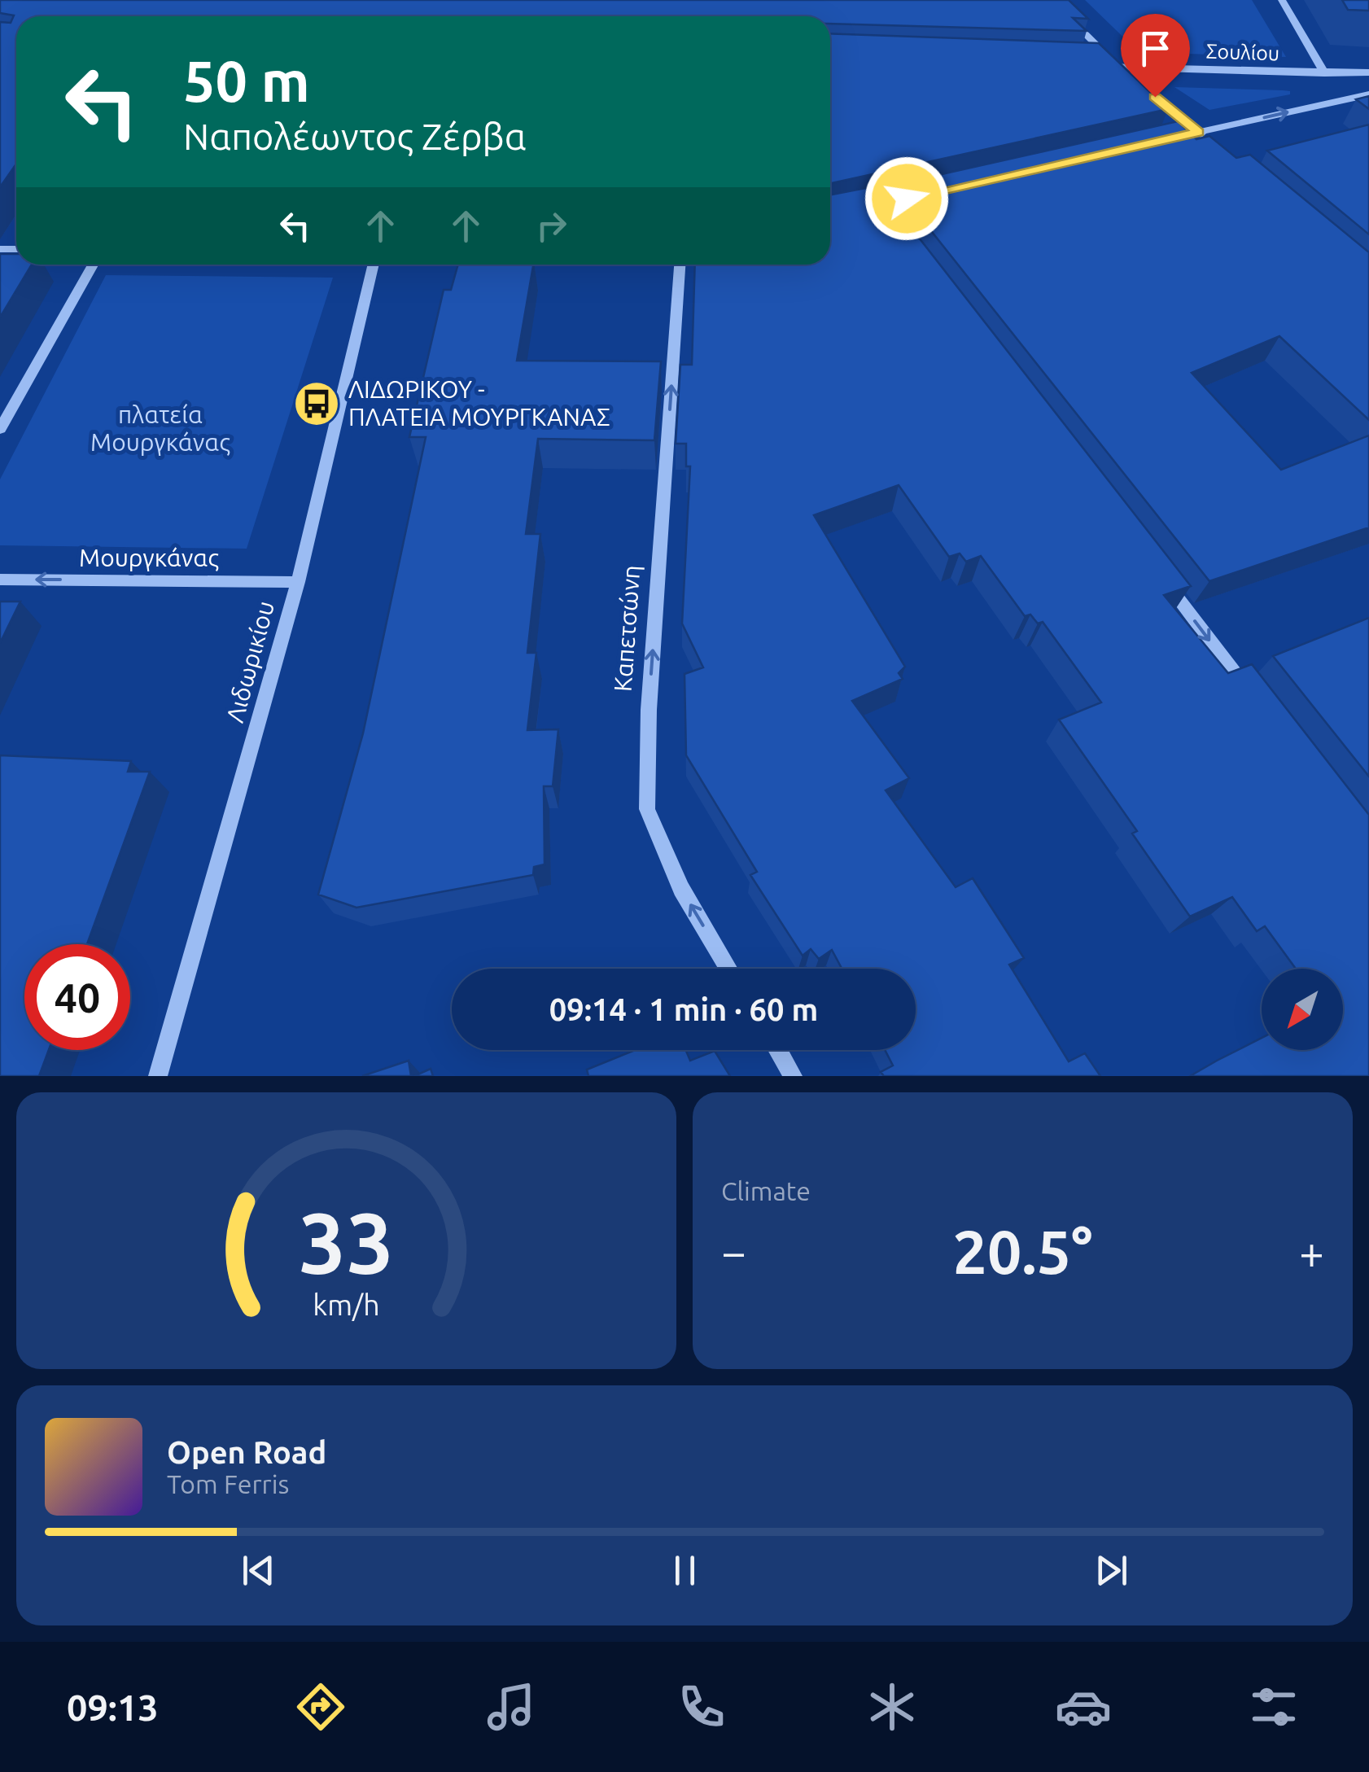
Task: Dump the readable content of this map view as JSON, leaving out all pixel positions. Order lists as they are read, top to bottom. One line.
{"streets":{"street":["Σουλίου","Μουργκάνας","Καπετσώνη","Λιδωρικίου"]},"crossings":[["Μουργκάνας","Λιδωρικίου"]],"one_way":["Μουργκάνας","Καπετσώνη"],"parks":["πλατεία Μουργκάνας"],"places":{"bus stop":["ΛΙΔΩΡΙΚΟΥ - ΠΛΑΤΕΙΑ ΜΟΥΡΓΚΑΝΑΣ"]},"north":"bottom left","page":{"turn":["50 m","Ναπολέωντος Ζέρβα"],"limit":"40","trip":"09:14 · 1 min · 60 m","tile":"Climate","heat":["−","20.5°","+"],"song":["Open Road","Tom Ferris"],"tabs":"09:13","gauge":["33","km/h"]}}
